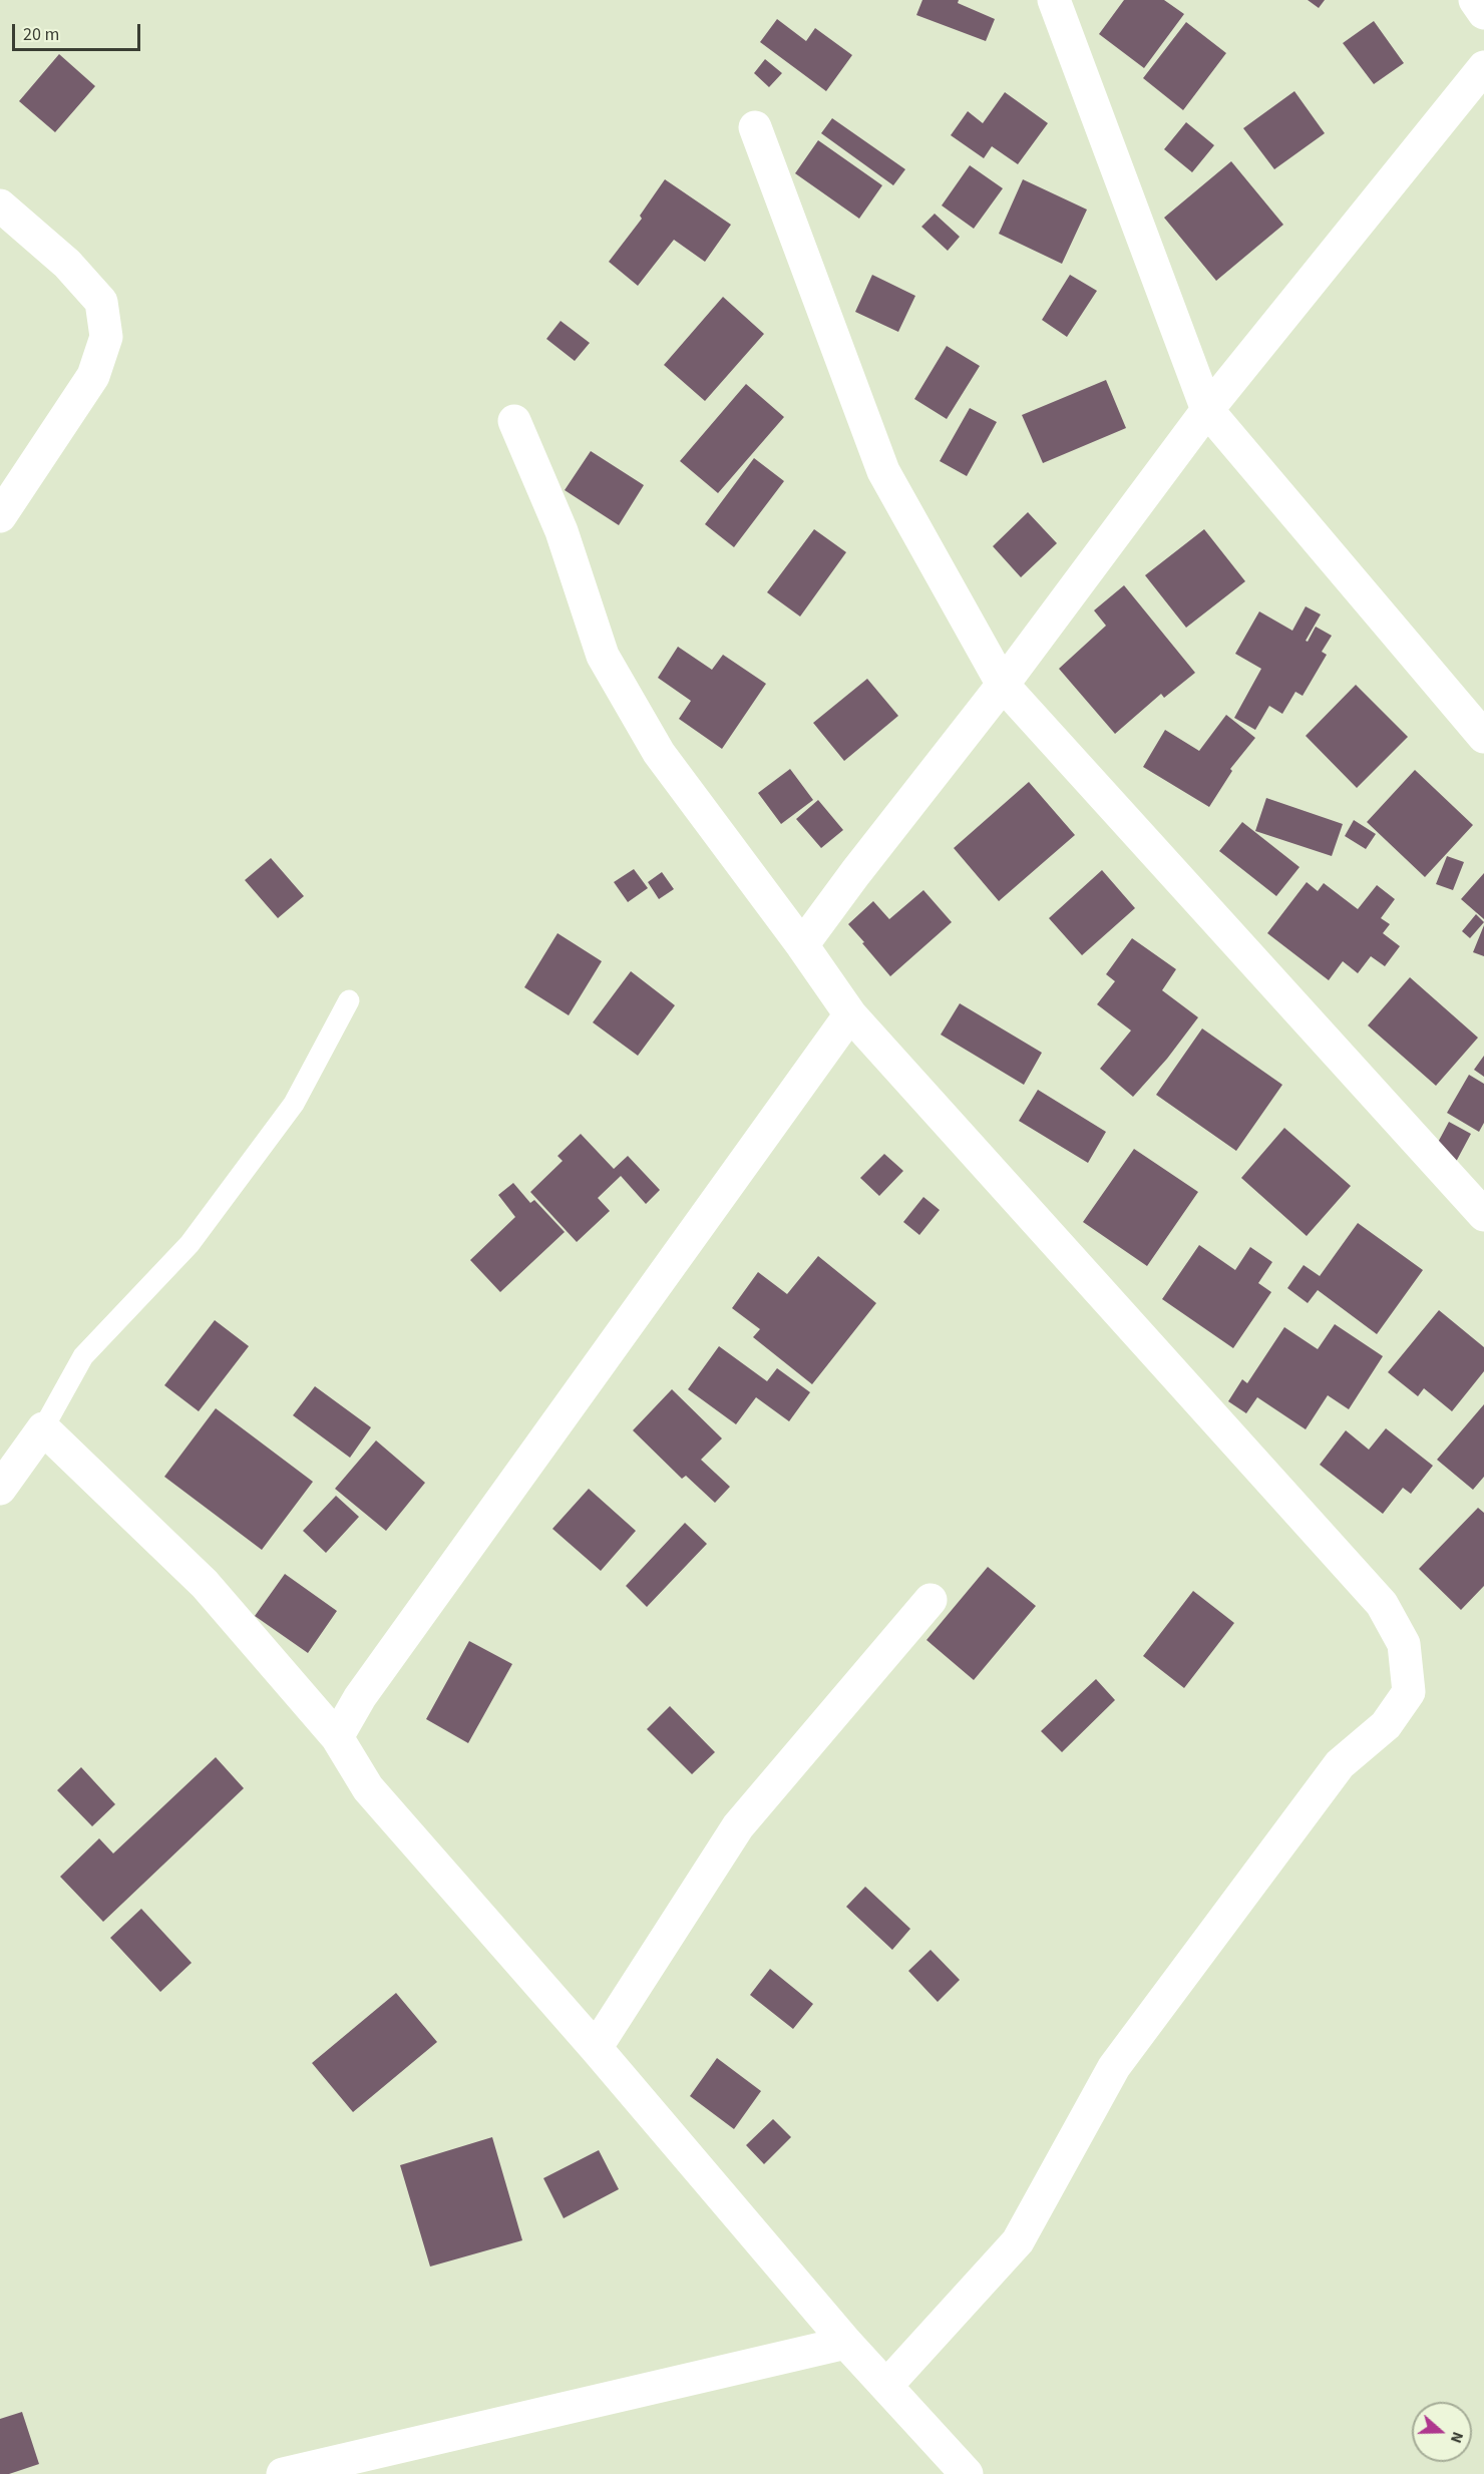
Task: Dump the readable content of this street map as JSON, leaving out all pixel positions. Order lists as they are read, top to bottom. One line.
{"scale_bar":"20 m","north":"right"}
